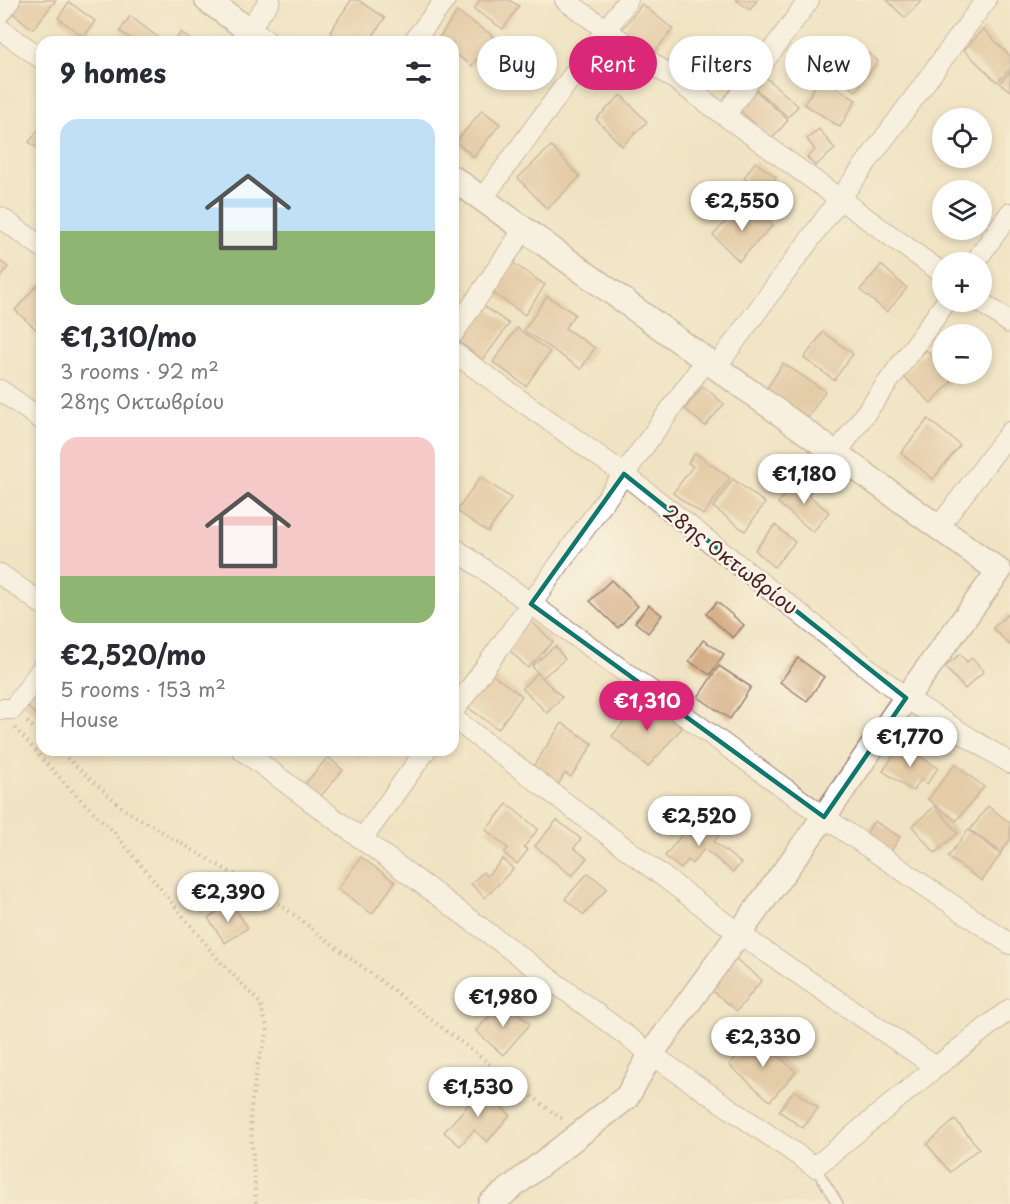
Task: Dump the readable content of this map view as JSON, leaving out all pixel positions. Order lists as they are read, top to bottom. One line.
{"streets":{"street":["28ης Οκτωβρίου"]},"page":{"chip":["Buy","Rent","Filters","New"],"heading":"9 homes","map_buttons":["+","−"],"list":[{"name":"€1,310/mo","note":"3 rooms · 92 m² · 28ης Οκτωβρίου"},{"name":"€2,520/mo","note":"5 rooms · 153 m² · House"}],"price":["€2,550","€1,180","€1,310","€1,770","€2,520","€2,390","€1,980","€2,330","€1,530"]}}
